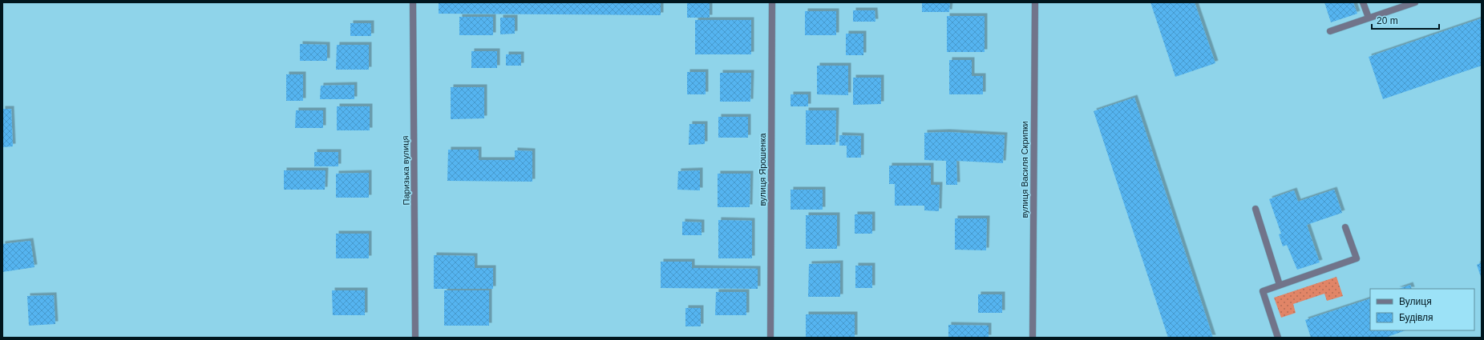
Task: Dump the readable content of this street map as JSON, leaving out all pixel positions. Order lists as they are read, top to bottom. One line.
{"streets":{"street":["вулиця Ярошенка","вулиця Василя Скрипки","Паризька вулиця"]},"legend":["Вулиця","Будівля"],"scale_bar":"20 m"}
